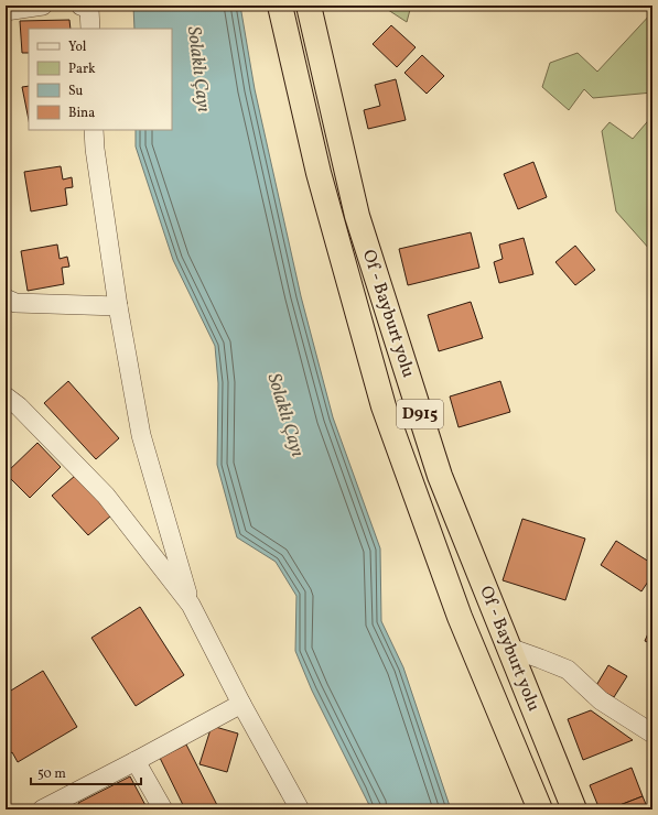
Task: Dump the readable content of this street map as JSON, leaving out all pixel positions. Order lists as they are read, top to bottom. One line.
{"streets":{"highway":["Of - Bayburt yolu","D915"]},"water":["Solaklı Çayı"],"legend":["Yol","Park","Su","Bina"],"scale_bar":"50 m"}
